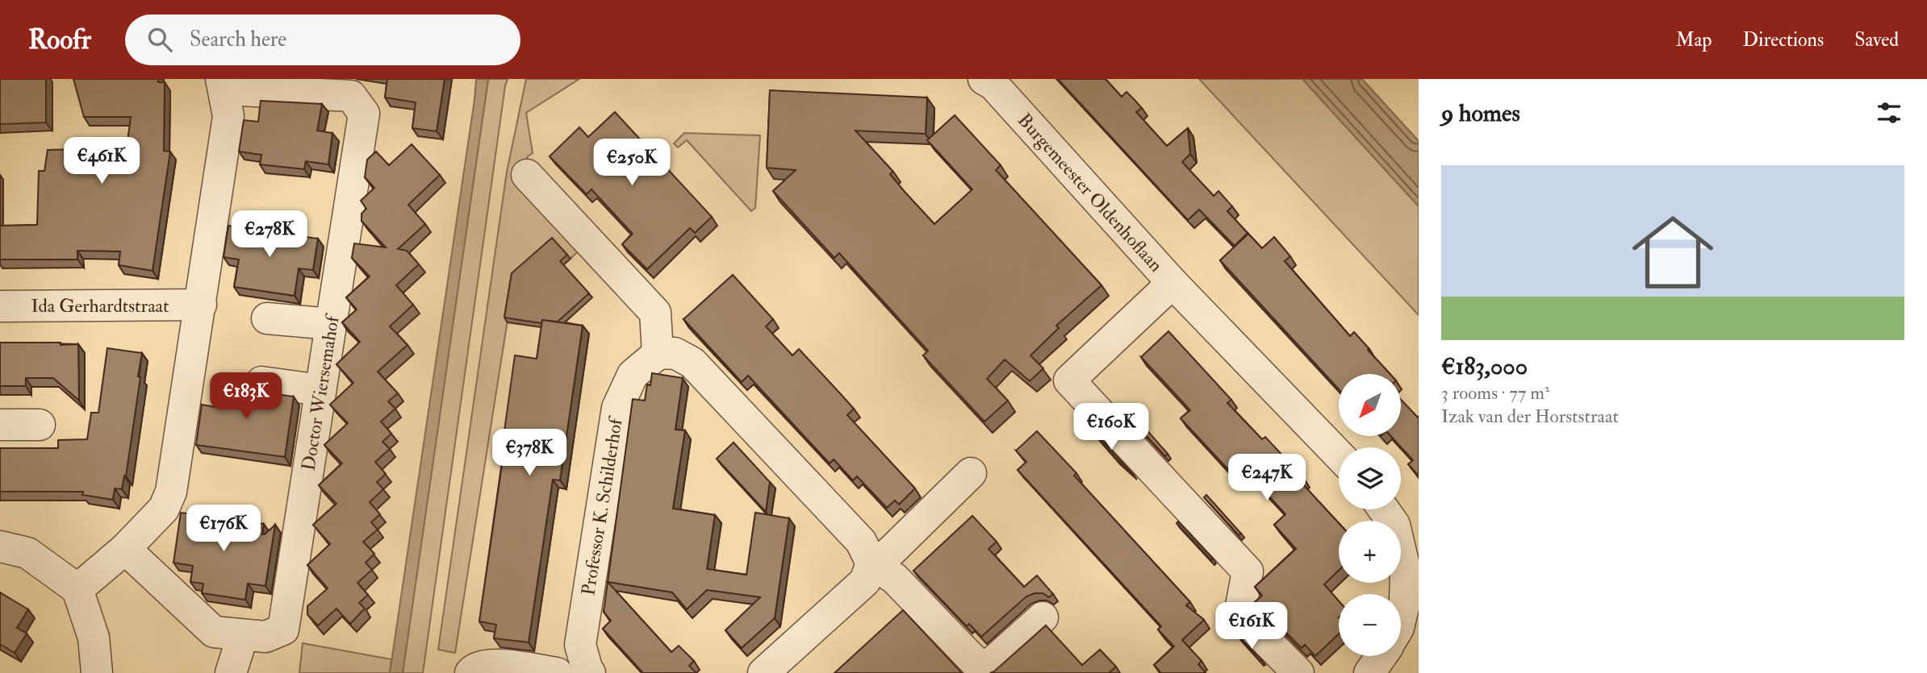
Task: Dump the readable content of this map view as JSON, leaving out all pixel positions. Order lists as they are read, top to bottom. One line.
{"streets":{"street":["Burgemeester Oldenhoflaan","Ida Gerhardtstraat","Doctor Wiersemahof","Professor K. Schilderhof"]},"north":"bottom left","page":{"header":"Roofr","search":"Search here","nav":["Map","Directions","Saved"],"heading":"9 homes","price":["€461K","€250K","€278K","€183K","€160K","€378K","€247K","€176K","€161K"],"list":[{"name":"€183,000","note":"3 rooms · 77 m² · Izak van der Horststraat"}],"map_buttons":["+","−"]}}
